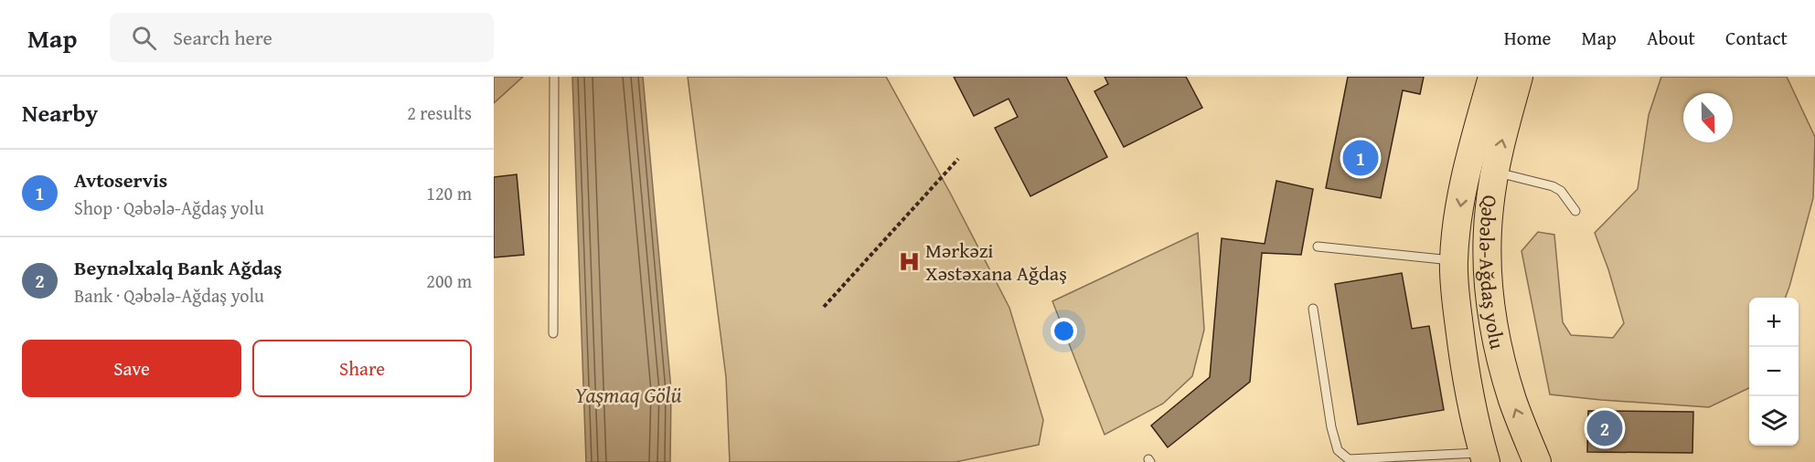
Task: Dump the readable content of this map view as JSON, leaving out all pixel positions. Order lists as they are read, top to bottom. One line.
{"streets":{"main road":["Qəbələ-Ağdaş yolu"]},"water":["Yaşmaq Gölü"],"places":{"hospital":["Mərkəzi Xəstəxana Ağdaş"]},"north":"bottom","page":{"header":"Map","search":"Search here","nav":["Home","Map","About","Contact"],"heading":["Nearby","2 results"],"pins":["1","2"],"list":[{"mark":"1","name":"Avtoservis","note":"Shop · Qəbələ-Ağdaş yolu","value":"120 m"},{"mark":"2","name":"Beynəlxalq Bank Ağdaş","note":"Bank · Qəbələ-Ağdaş yolu","value":"200 m"}],"map_buttons":["+","−"],"buttons":["Save","Share"]}}
